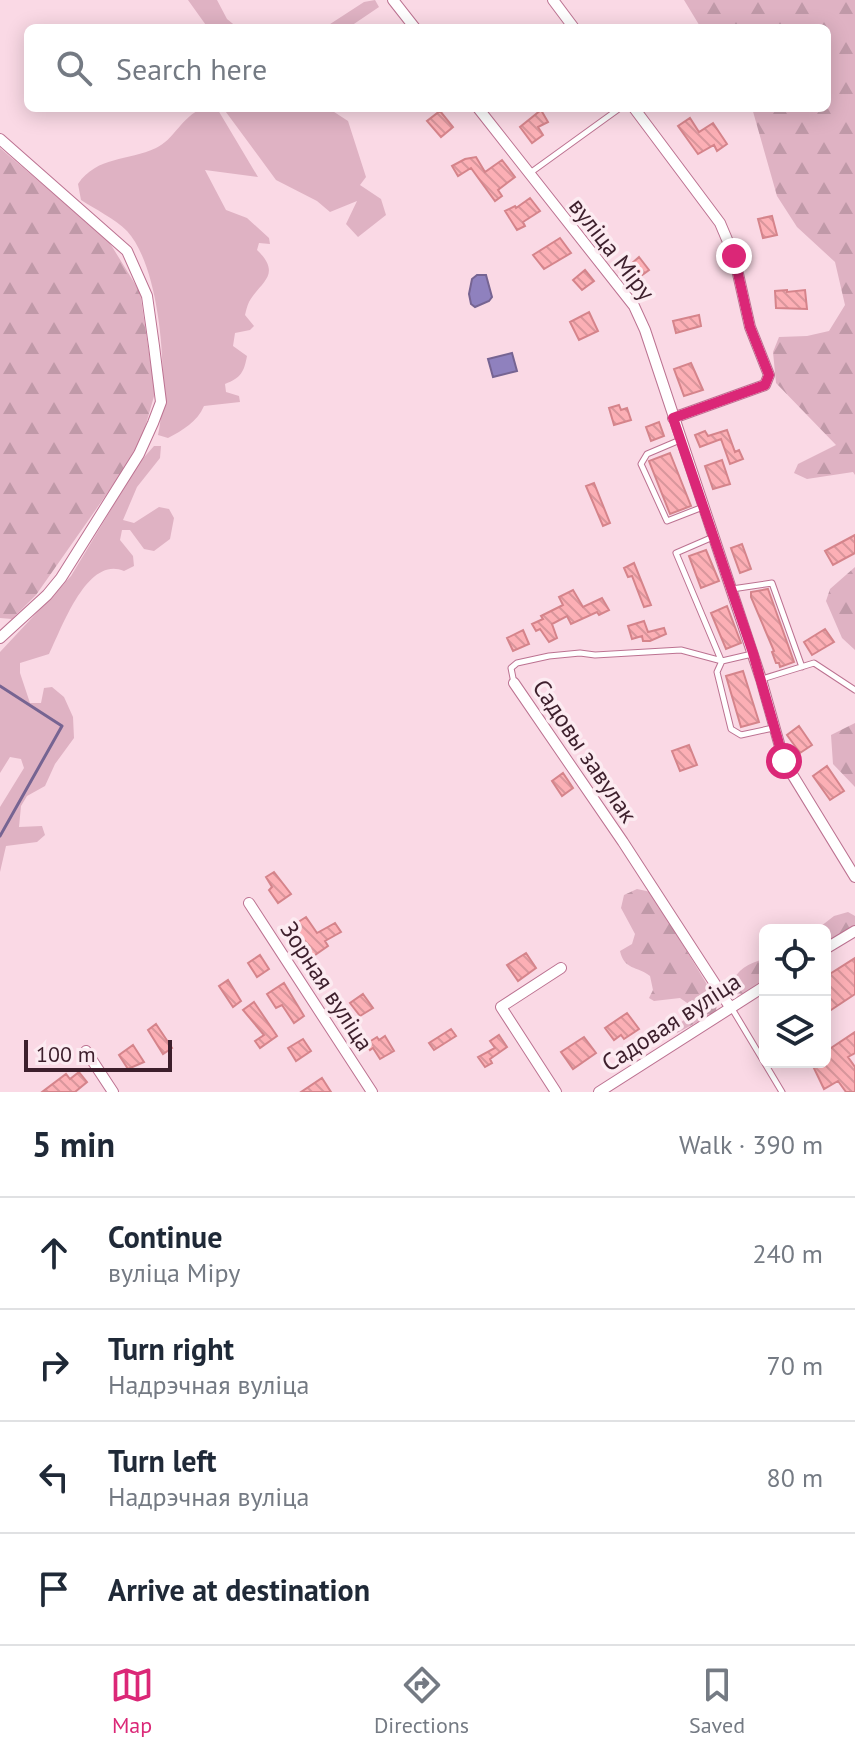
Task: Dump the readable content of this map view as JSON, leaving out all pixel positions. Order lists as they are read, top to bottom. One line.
{"streets":{"street":["вуліца Міру","Садовы завулак","Зорная вуліца","Садовая вуліца"]},"crossings":[["Садовы завулак","Садовая вуліца"]],"scale_bar":"100 m","page":{"search":"Search here","scale":"100 m","heading":["5 min","Walk · 390 m"],"list":[["Continue","вуліца Міру","240 m"],["Turn right","Надрэчная вуліца","70 m"],["Turn left","Надрэчная вуліца","80 m"],"Arrive at destination"],"nav":["Map","Directions","Saved"]}}
